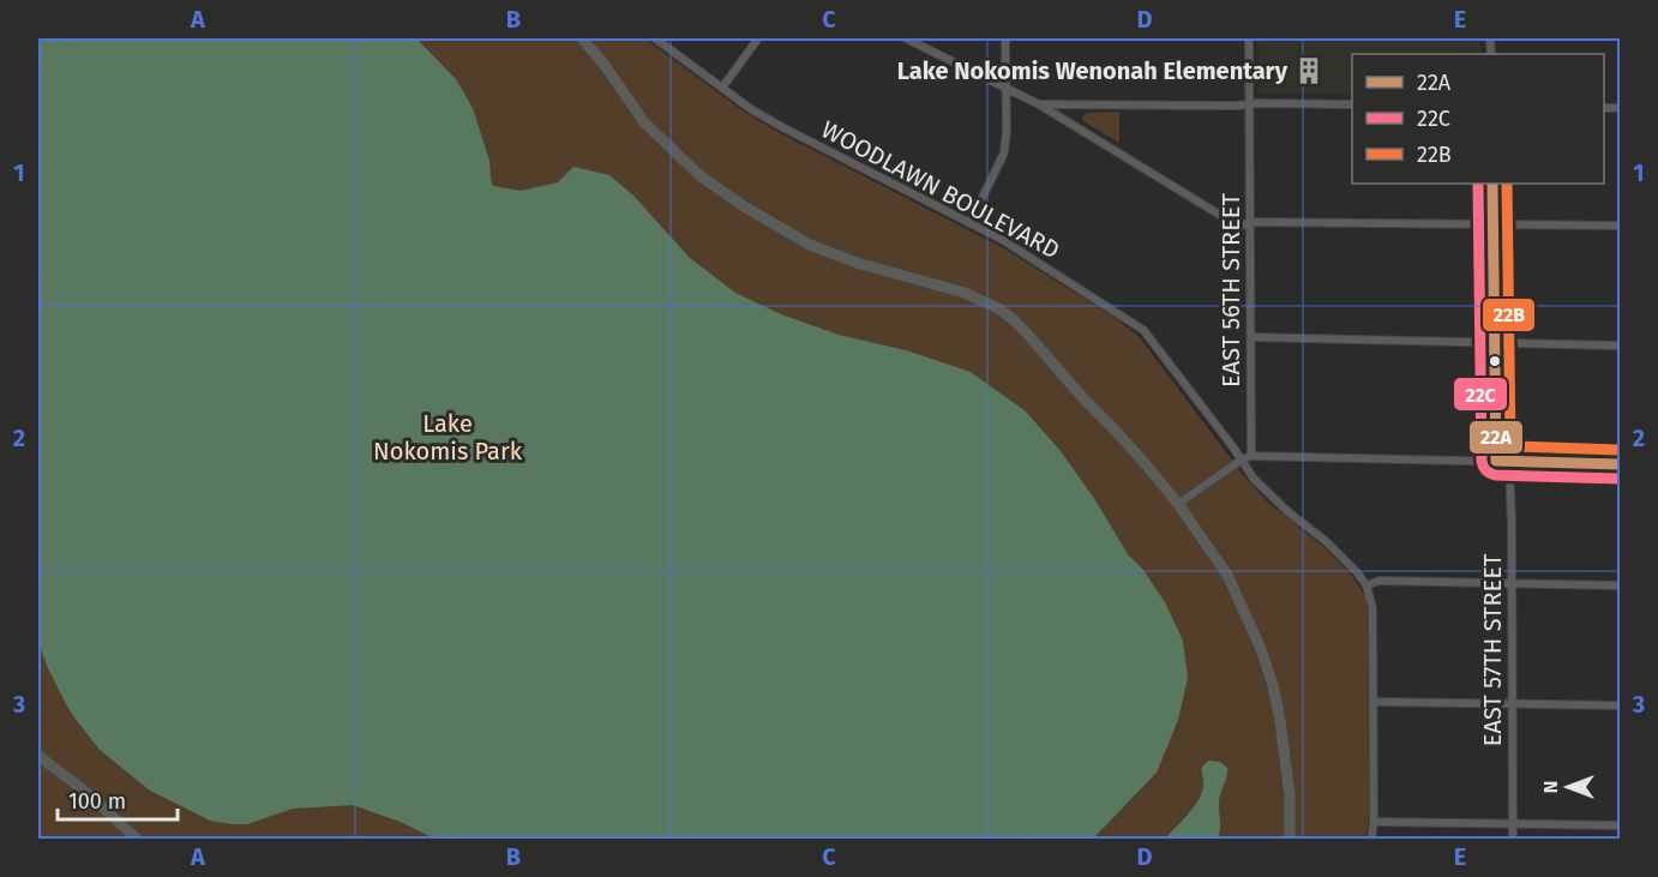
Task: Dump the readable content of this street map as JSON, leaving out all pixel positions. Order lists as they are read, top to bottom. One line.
{"streets":{"street":["WOODLAWN BOULEVARD","EAST 56TH STREET","EAST 57TH STREET"]},"parks":["Lake Nokomis Park"],"places":{"building":["Lake Nokomis Wenonah Elementary"]},"lines":["transit line 22A","transit line 22C","transit line 22B"],"legend":["22A","22C","22B"],"scale_bar":"100 m","north":"left","grid":{"columns":["A","B","C","D","E"],"rows":["1","2","3"]}}
